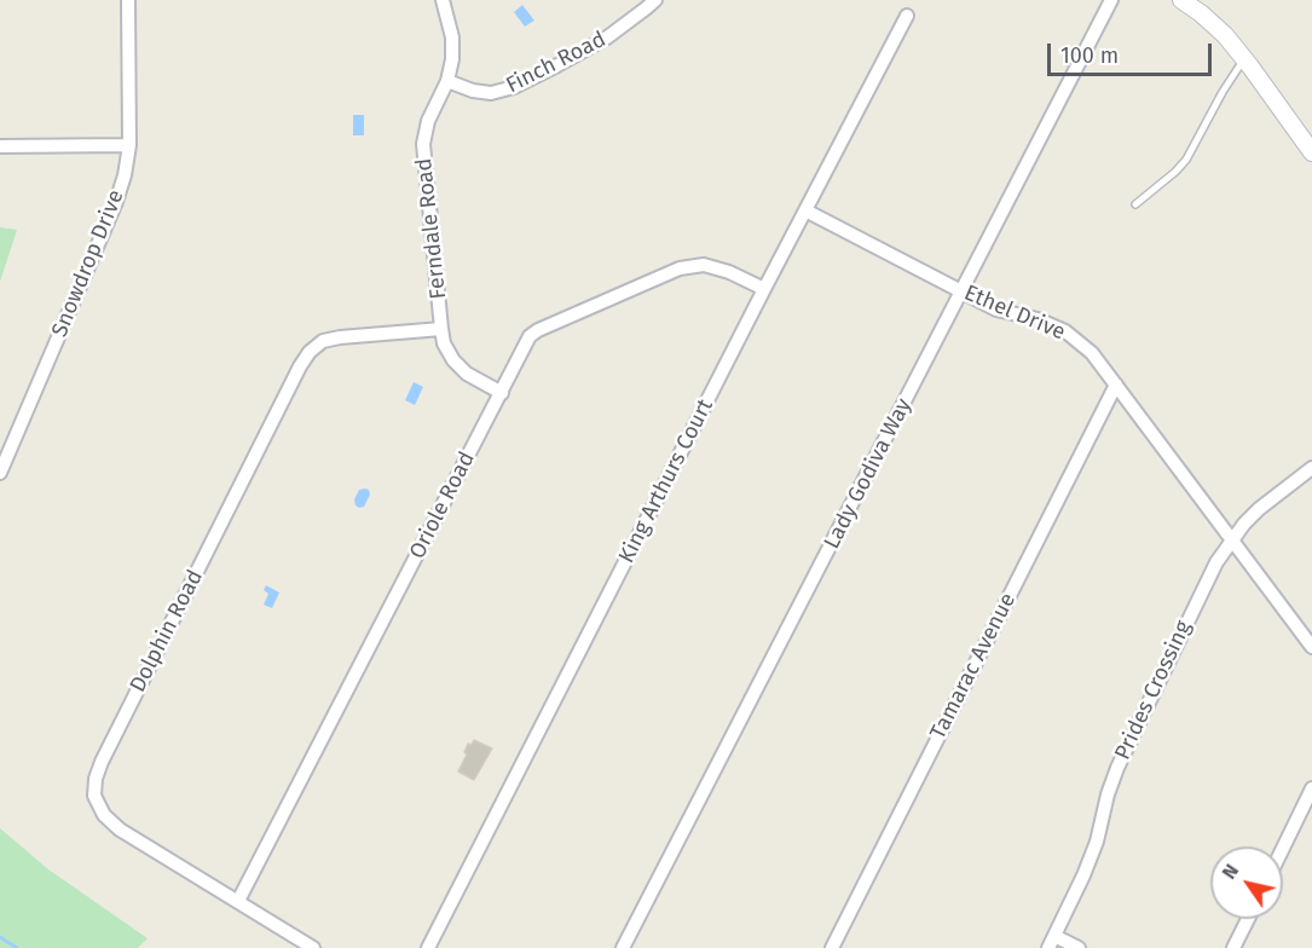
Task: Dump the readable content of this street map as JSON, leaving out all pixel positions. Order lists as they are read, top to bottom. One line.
{"streets":{"street":["Finch Road","Ferndale Road","Snowdrop Drive","Ethel Drive","Lady Godiva Way","King Arthurs Court","Oriole Road","Dolphin Road","Tamarac Avenue","Prides Crossing"]},"crossings":[["Finch Road","Ferndale Road"],["Ferndale Road","Oriole Road"],["Ferndale Road","Dolphin Road"],["Ethel Drive","Lady Godiva Way"],["Ethel Drive","King Arthurs Court"],["Ethel Drive","Tamarac Avenue"],["Ethel Drive","Prides Crossing"],["King Arthurs Court","Oriole Road"],["Oriole Road","Dolphin Road"]],"scale_bar":"100 m","north":"top left"}
